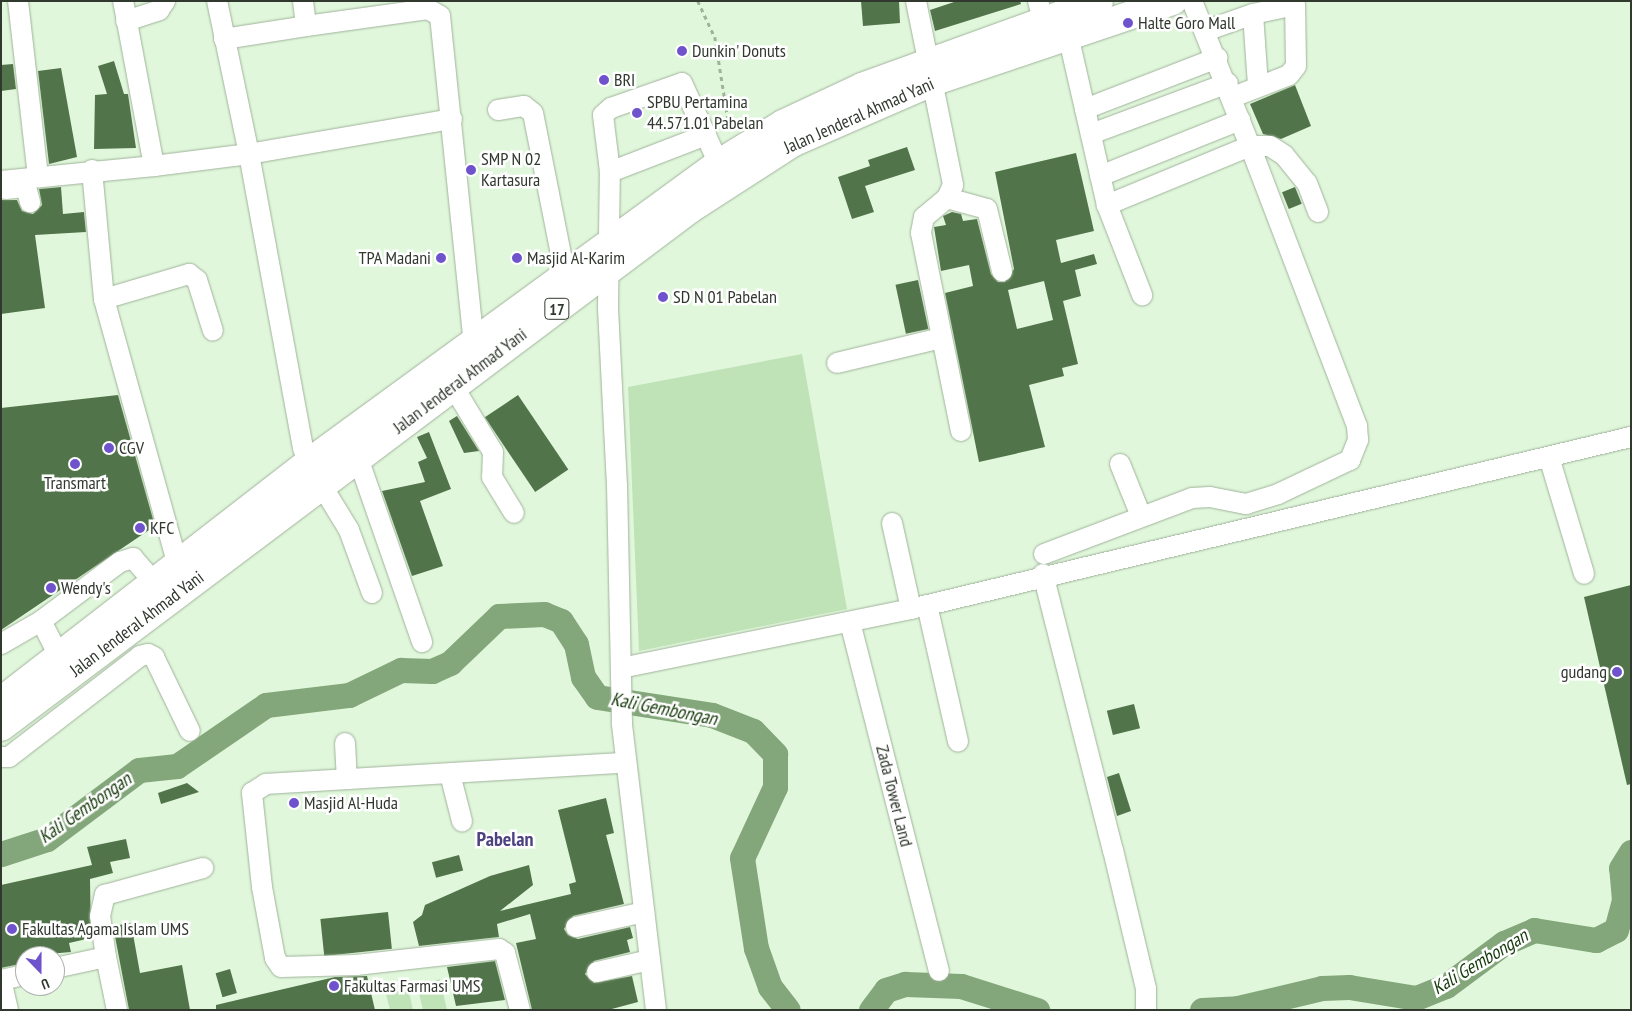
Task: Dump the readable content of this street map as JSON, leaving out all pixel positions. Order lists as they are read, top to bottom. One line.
{"streets":{"highway":["Jalan Jenderal Ahmad Yani","17"],"street":["Zada Tower Land"]},"districts":["Pabelan"],"water":["Kali Gembongan"],"places":["Halte Goro Mall","Dunkin' Donuts","BRI","SPBU Pertamina 44.571.01 Pabelan","SMP N 02 Kartasura","TPA Madani","Masjid Al-Karim","SD N 01 Pabelan","CGV","Transmart","KFC","Wendy's","gudang","Masjid Al-Huda","Fakultas Agama Islam UMS","Fakultas Farmasi UMS"],"north":"bottom"}
